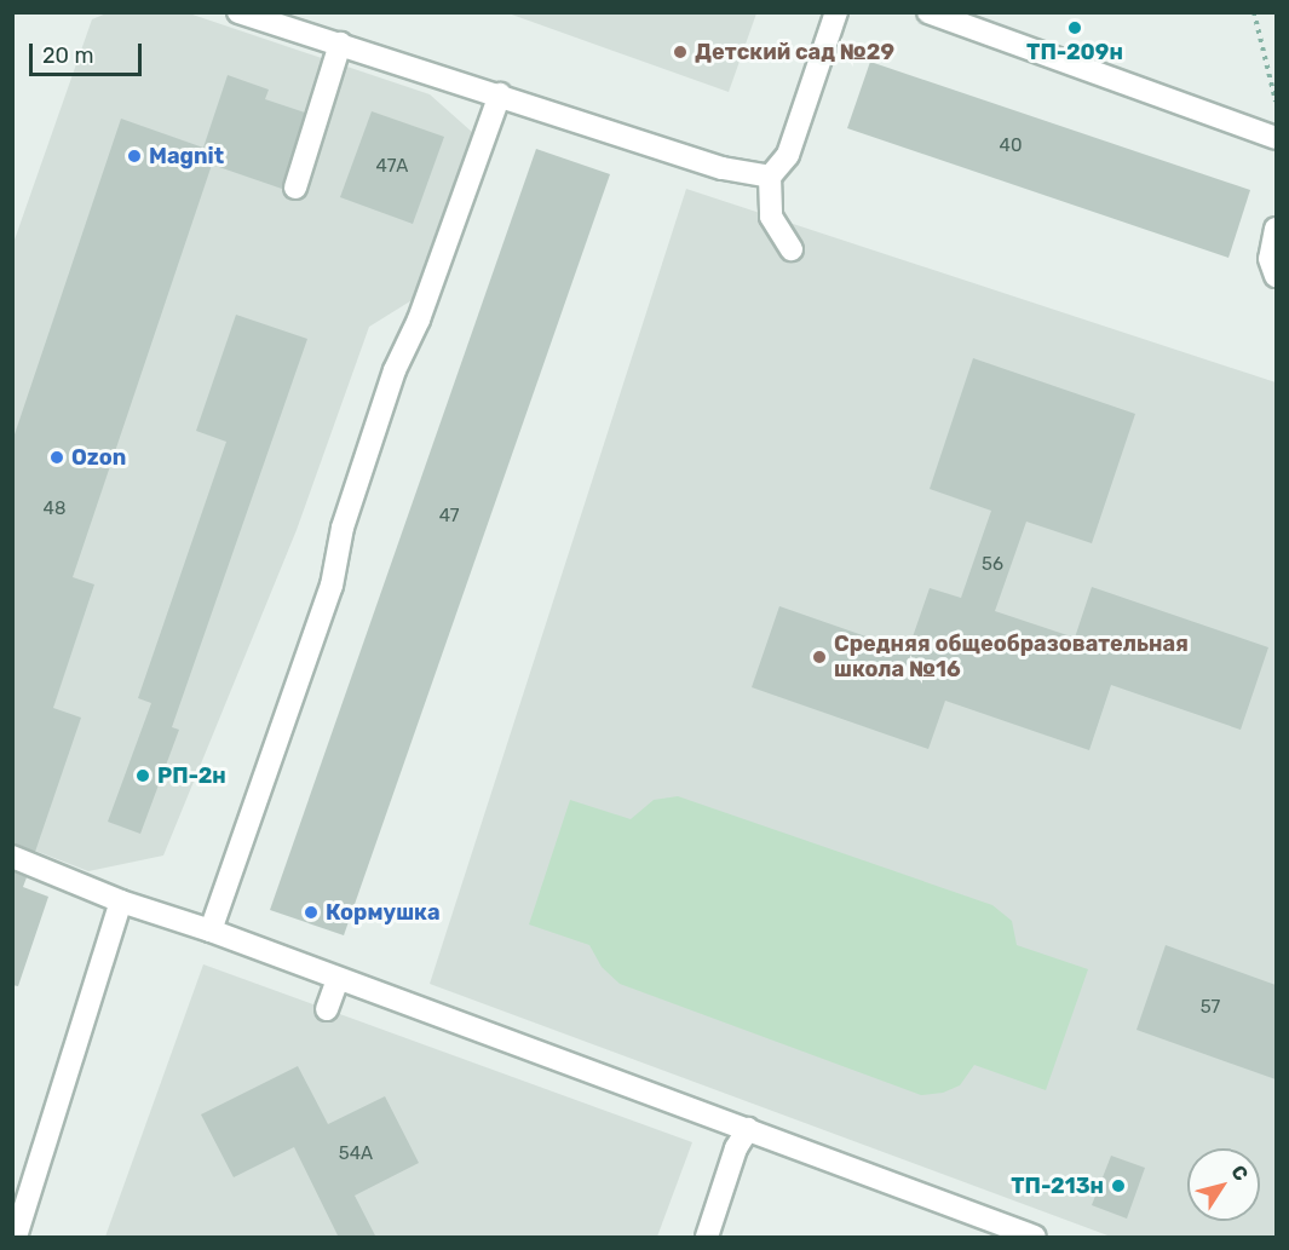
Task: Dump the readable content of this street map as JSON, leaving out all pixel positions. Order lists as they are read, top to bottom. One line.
{"places":["ТП-209н","Детский сад №29","Magnit","Ozon","Средняя общеобразовательная школа №16","РП-2н","Кормушка","ТП-213н"],"house_numbers":["40","47А","48","47","56","57","54А"],"scale_bar":"20 m","north":"top right"}
